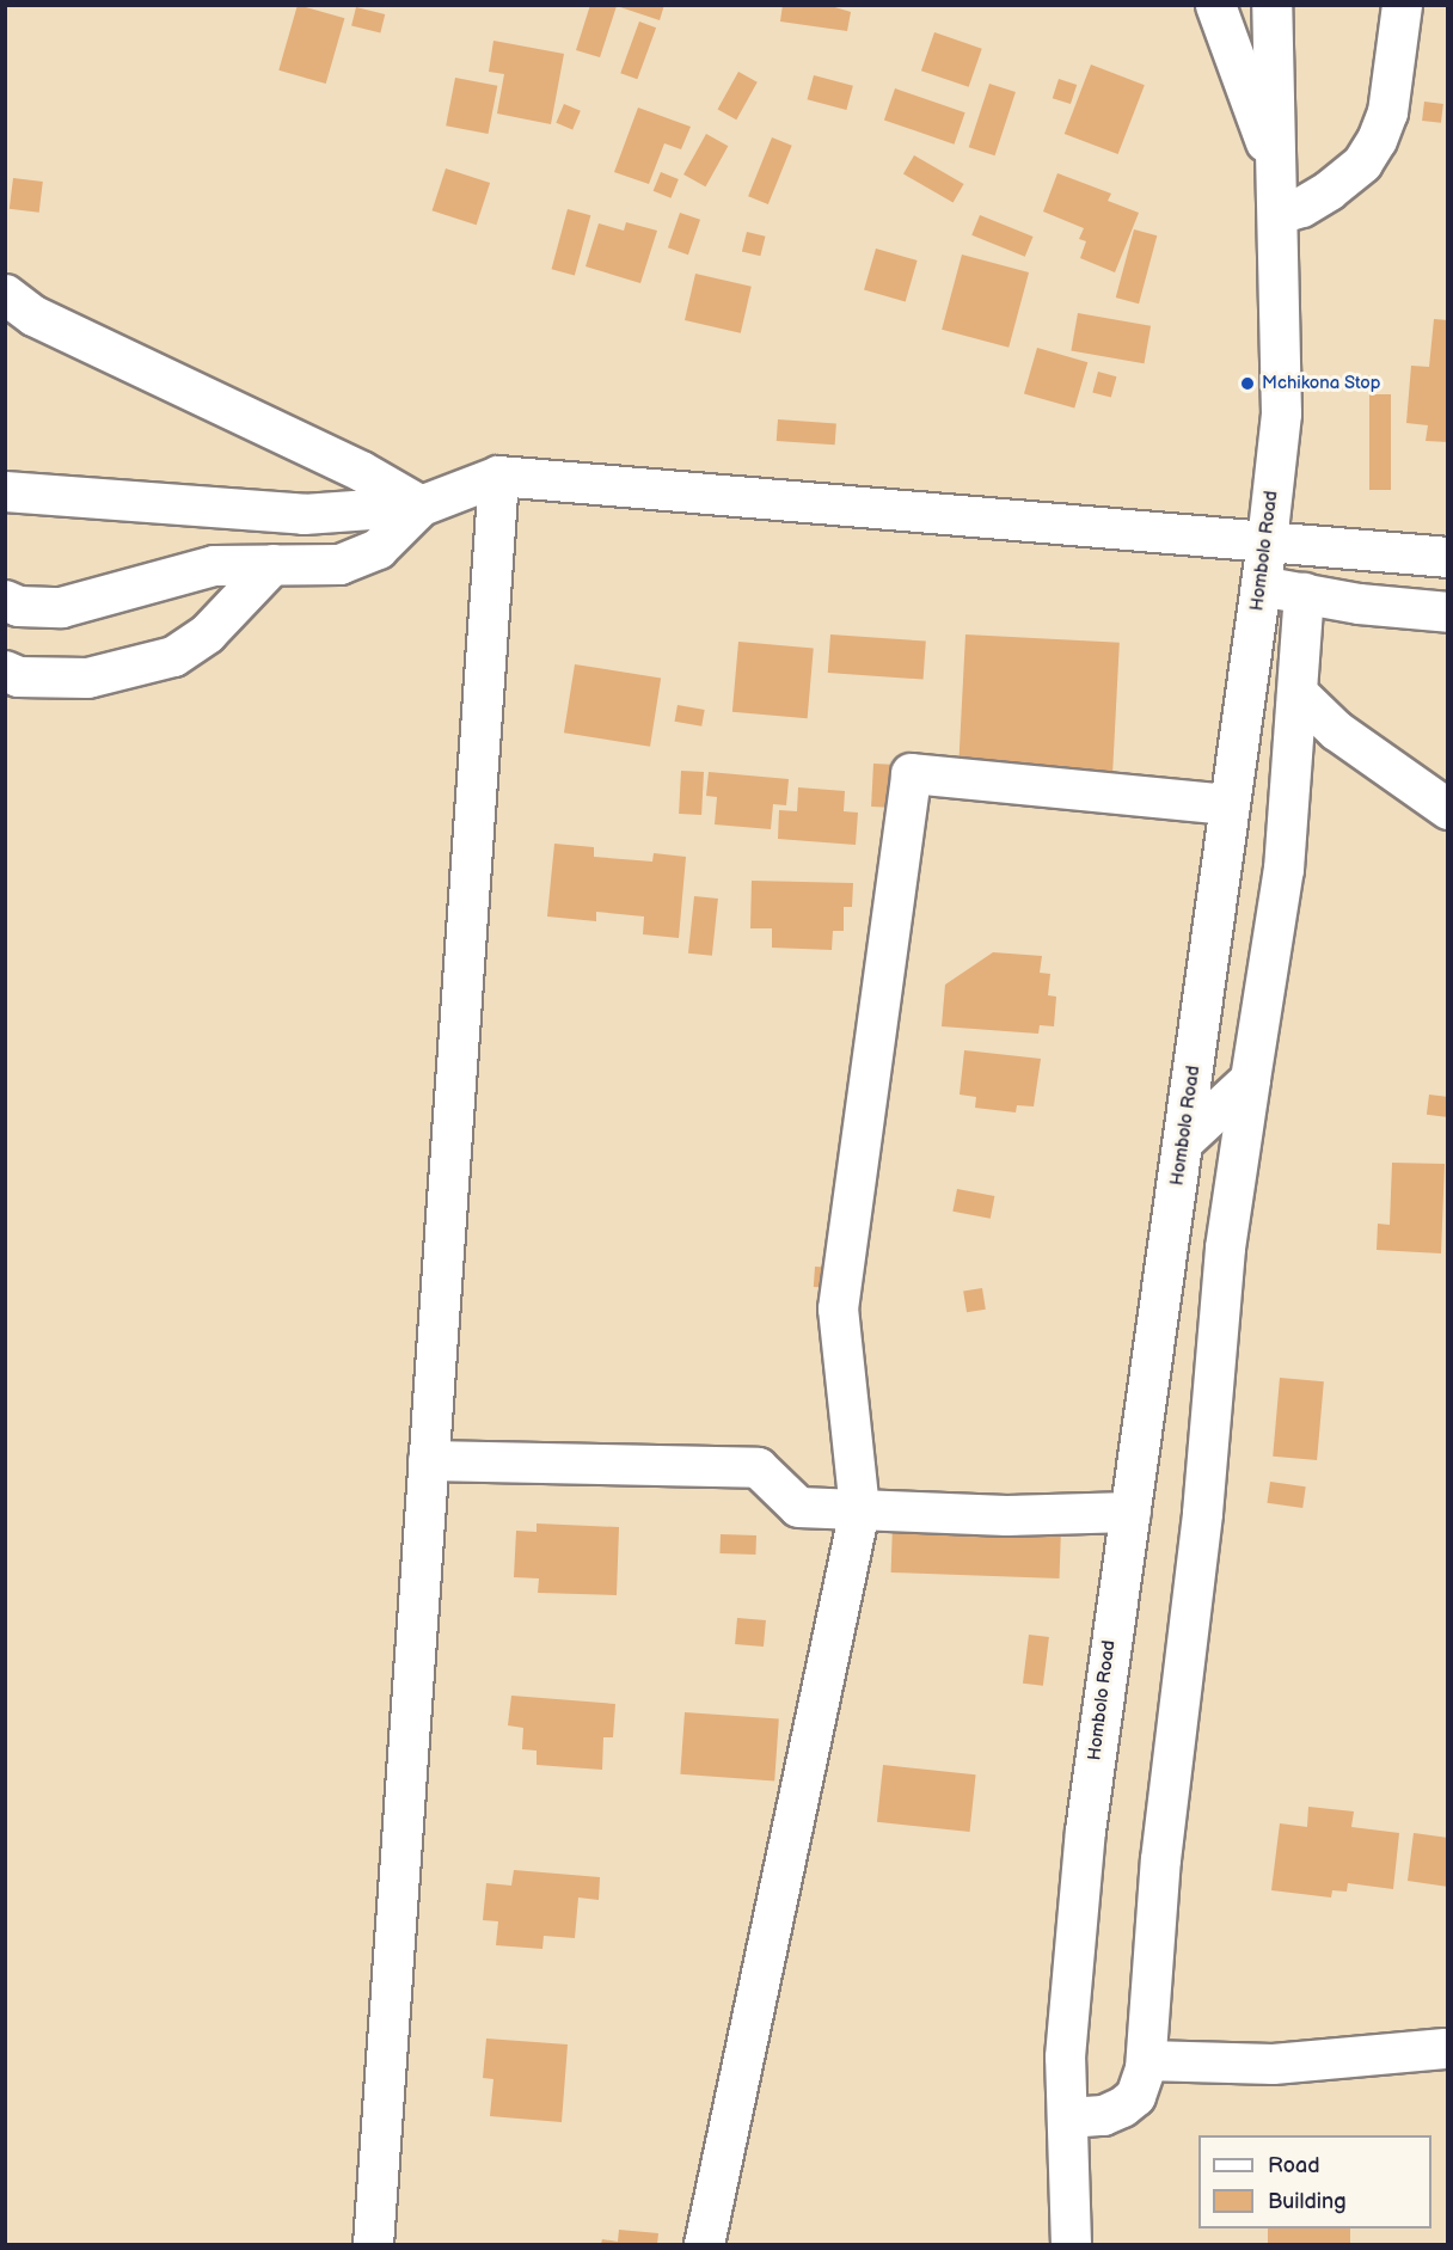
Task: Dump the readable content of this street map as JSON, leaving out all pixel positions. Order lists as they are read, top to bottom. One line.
{"streets":{"street":["Hombolo Road"]},"places":["Mchikona Stop"],"legend":["Road","Building"]}
